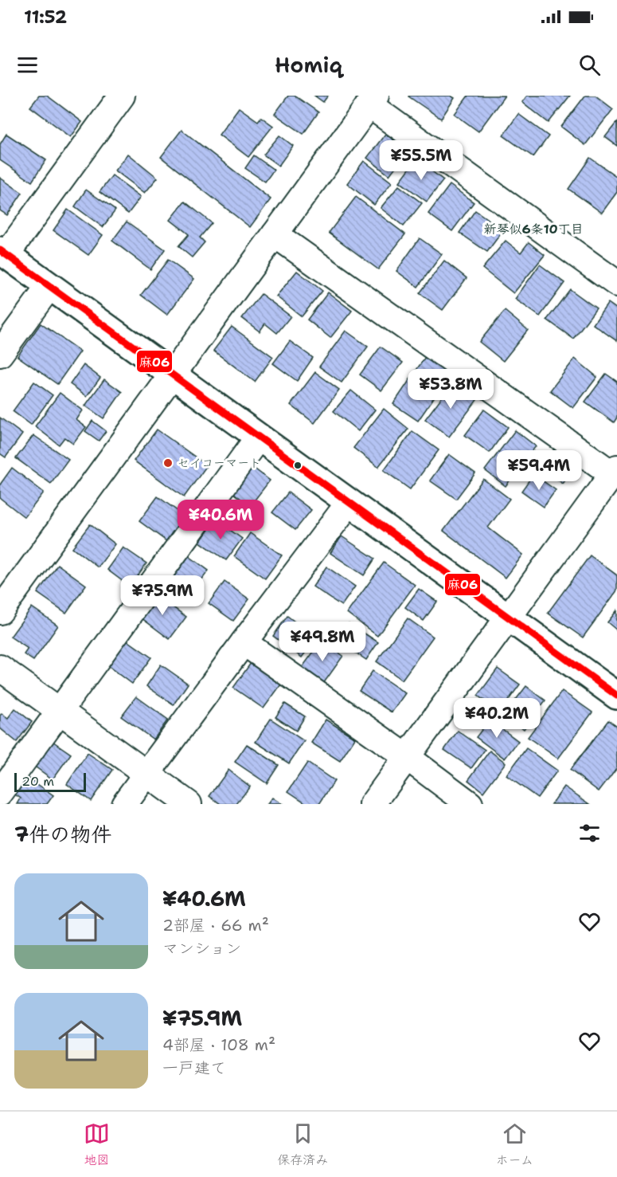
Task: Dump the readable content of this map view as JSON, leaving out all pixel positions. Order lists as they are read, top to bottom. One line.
{"districts":["新琴似6条10丁目"],"places":["セイコーマート"],"lines":["transit line 麻06"],"scale_bar":"20 m","page":{"status":"11:52","header":"Homiq","price":["¥55.5M","¥53.8M","¥59.4M","¥40.6M","¥75.9M","¥49.8M","¥40.2M"],"scale":"20 m","heading":"7件の物件","list":[{"name":"¥40.6M","note":"2部屋 · 66 m² · マンション"},{"name":"¥75.9M","note":"4部屋 · 108 m² · 一戸建て"}],"tabs":["地図","保存済み","ホーム"]}}
